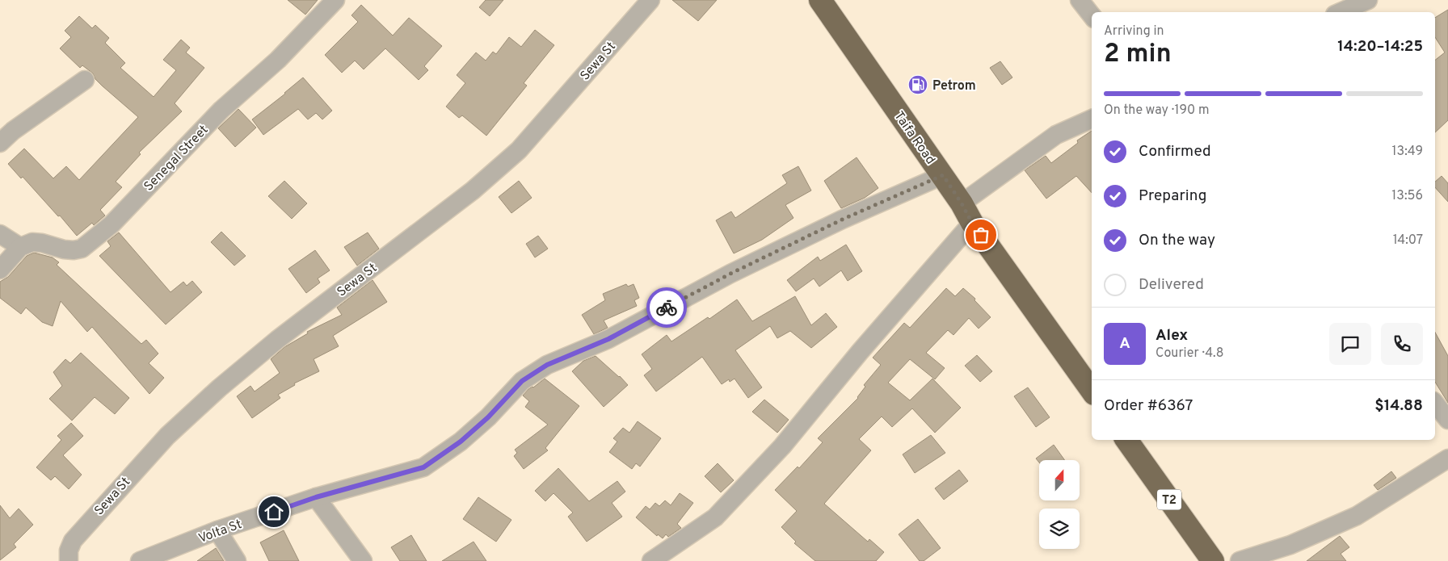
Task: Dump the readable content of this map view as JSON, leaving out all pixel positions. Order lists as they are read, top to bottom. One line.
{"streets":{"highway":["Taifa Road","T2"],"street":["Sewa St","Senegal Street","Volta St"]},"crossings":[["Taifa Road","Volta St"]],"places":{"fuel station":["Petrom"]},"north":"top","page":{"heading":["2 min","Arriving in","14:20–14:25"],"panel":["Alex","Courier · 4.8","Order #6367","$14.88"],"bar":"On the way · 190 m","list":[["Confirmed","13:49"],["Preparing","13:56"],["On the way","14:07"],"Delivered"],"round":"A"}}
